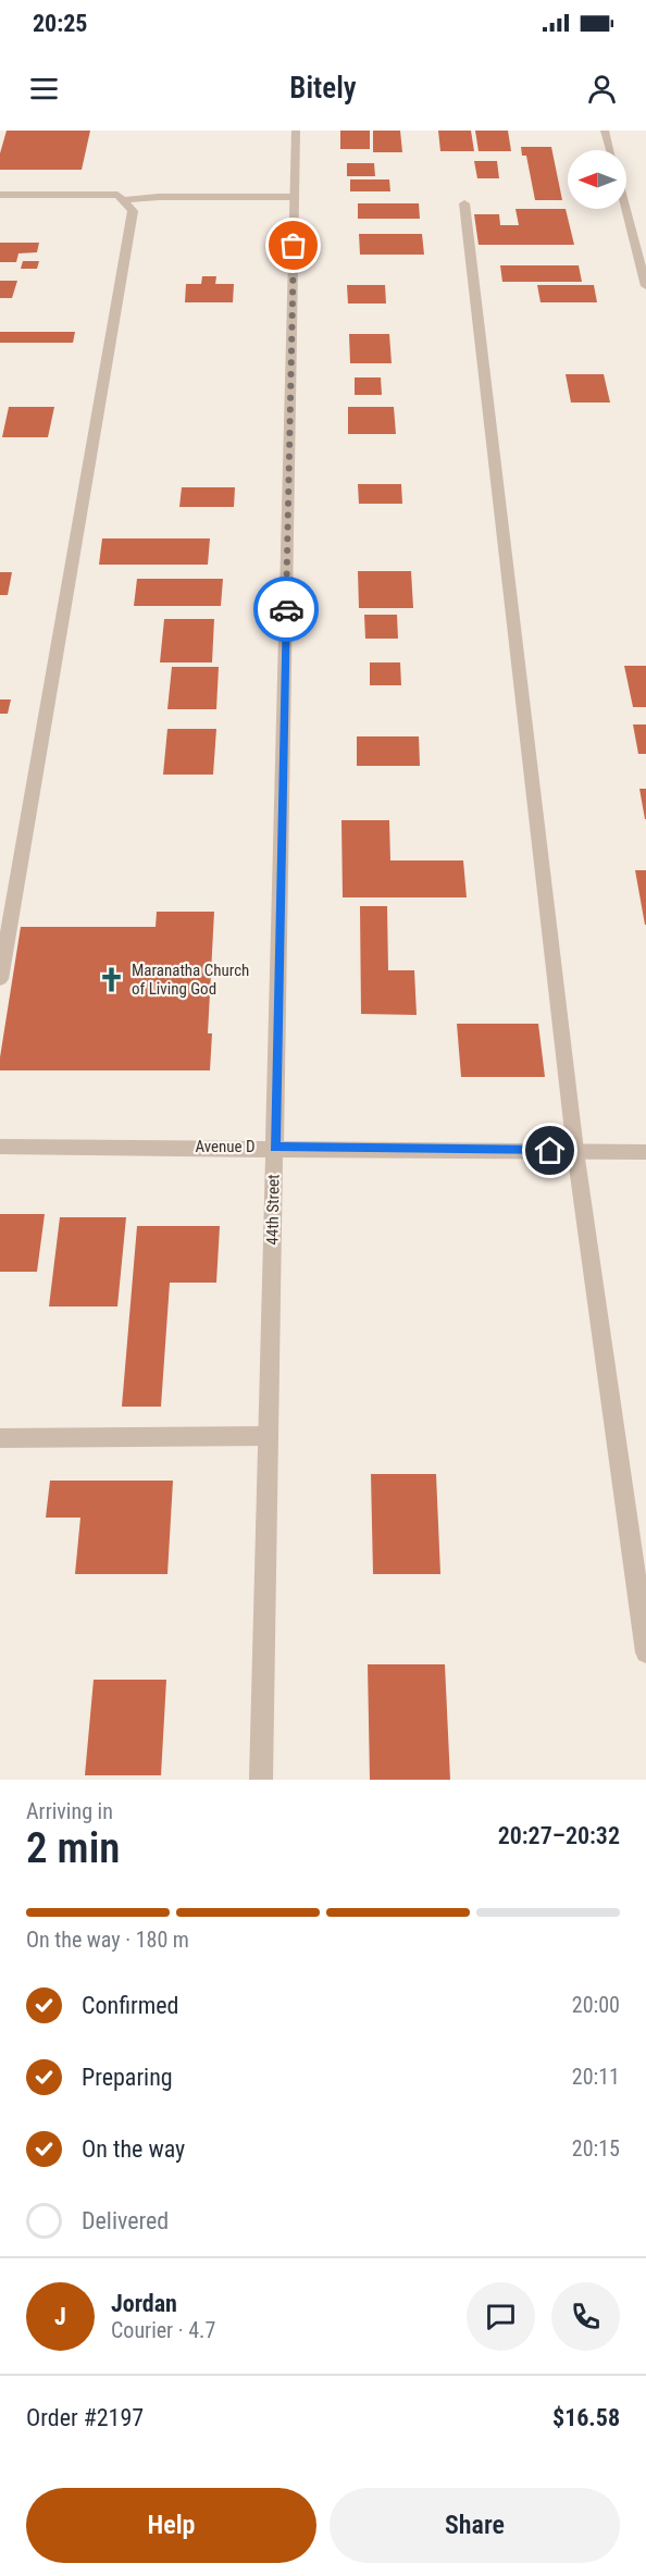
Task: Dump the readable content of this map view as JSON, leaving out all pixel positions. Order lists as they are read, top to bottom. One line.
{"streets":{"street":["Avenue D","44th Street"]},"crossings":[["Avenue D","44th Street"]],"places":{"church":["Maranatha Church of Living God"]},"north":"left","page":{"status":"20:25","header":"Bitely","heading":["2 min","Arriving in","20:27–20:32"],"panel":["Jordan","Courier · 4.7","Order #2197","$16.58"],"bar":"On the way · 180 m","list":[["Confirmed","20:00"],["Preparing","20:11"],["On the way","20:15"],"Delivered"],"round":"J","buttons":["Help","Share"]}}
